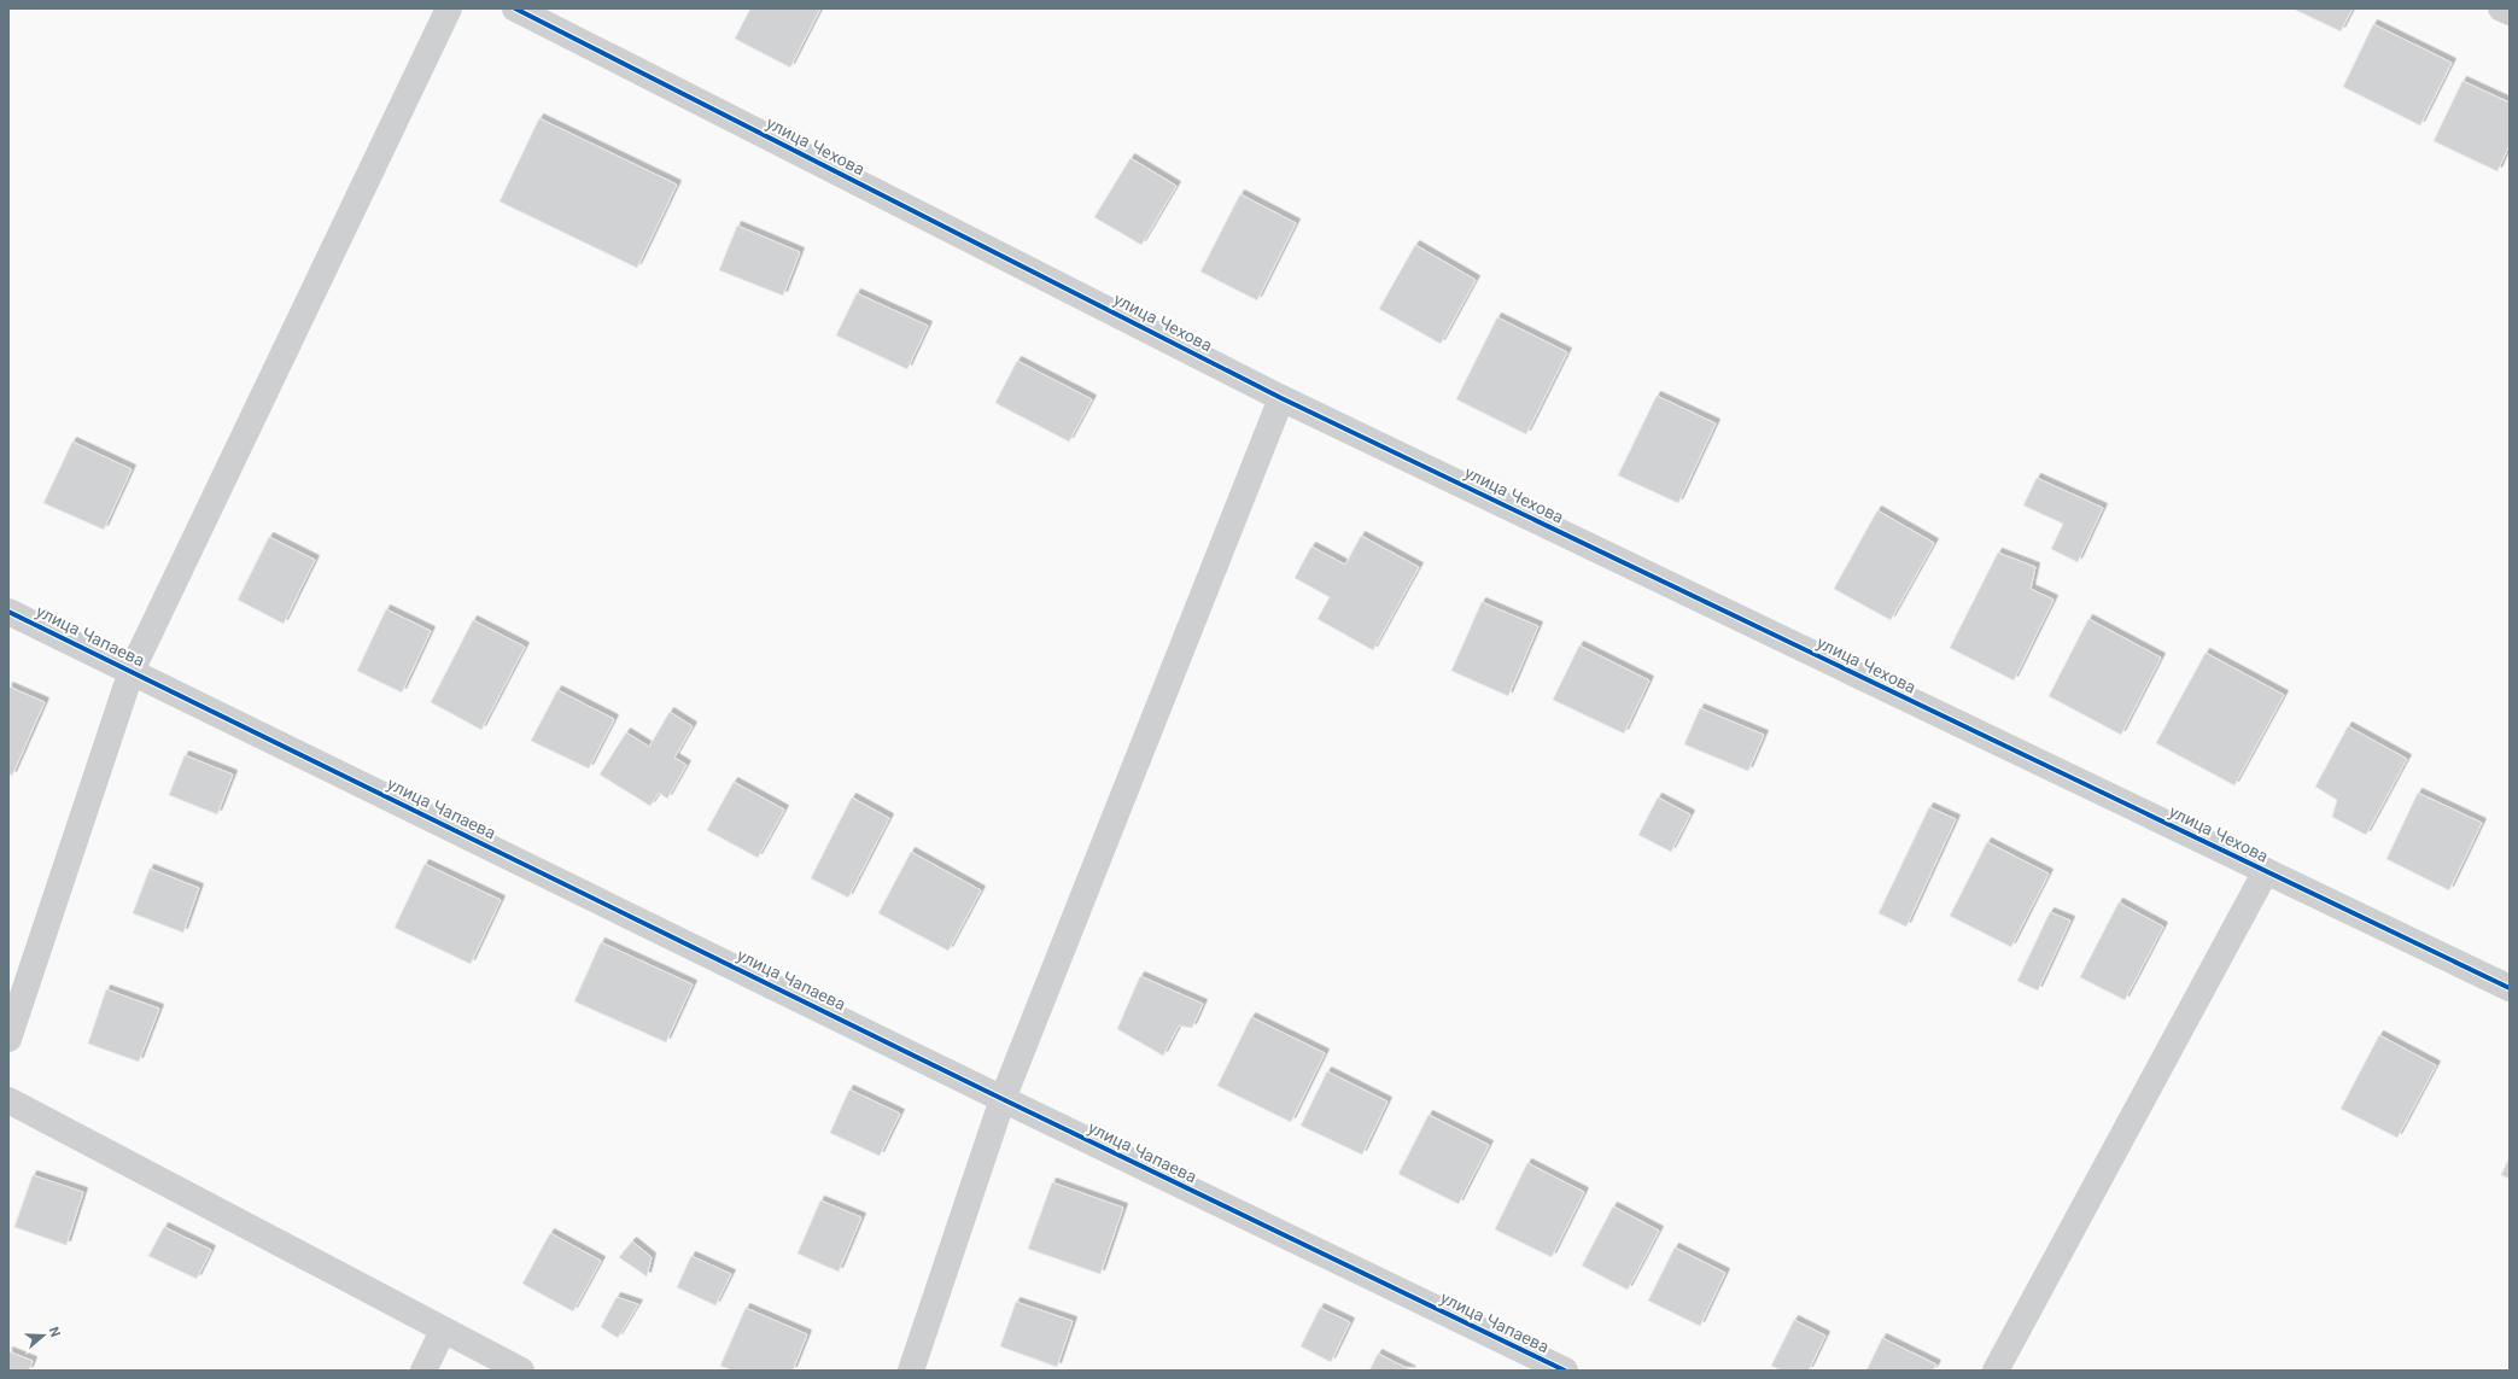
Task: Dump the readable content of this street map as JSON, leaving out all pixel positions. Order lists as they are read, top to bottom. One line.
{"streets":{"street":["улица Чехова","улица Чапаева"]},"north":"right"}
